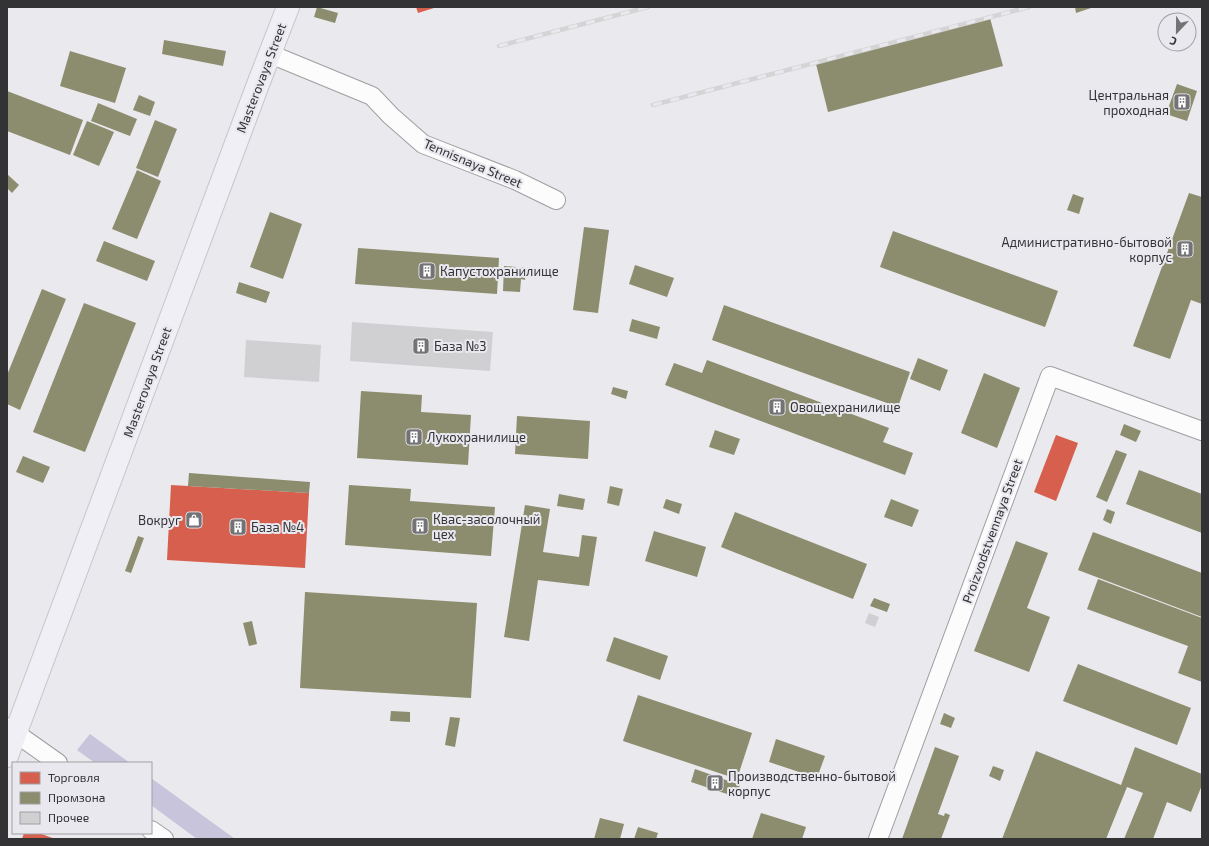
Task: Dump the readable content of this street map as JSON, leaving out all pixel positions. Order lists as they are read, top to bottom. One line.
{"streets":{"main road":["Masterovaya Street"],"street":["Tennisnaya Street","Proizvodstvennaya Street"]},"crossings":[["Masterovaya Street","Tennisnaya Street"]],"places":{"building":["Центральная проходная","Административно-бытовой корпус","Капустохранилище","База №3","Овощехранилище","Лукохранилище","Квас-засолочный цех","База №4","Производственно-бытовой корпус"],"shop":["Вокруг"]},"legend":["Торговля","Промзона","Прочее"],"north":"bottom"}
